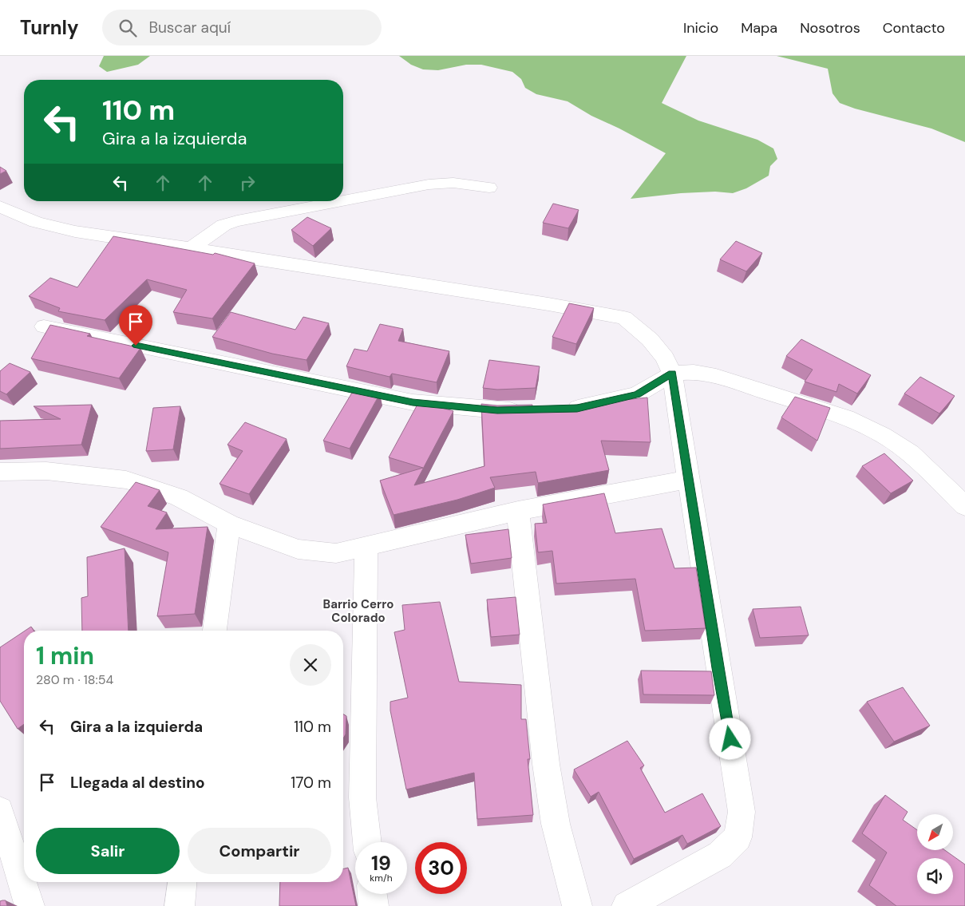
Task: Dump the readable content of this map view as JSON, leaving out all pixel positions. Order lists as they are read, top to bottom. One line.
{"districts":["Barrio Cerro Colorado"],"north":"bottom left","page":{"header":"Turnly","search":"Buscar aquí","nav":["Inicio","Mapa","Nosotros","Contacto"],"turn":["110 m","Gira a la izquierda"],"heading":["1 min","280 m · 18:54"],"list":[{"name":"Gira a la izquierda","value":"110 m"},{"name":"Llegada al destino","value":"170 m"}],"buttons":["Salir","Compartir"],"speed":"19 km/h","limit":"30"}}
